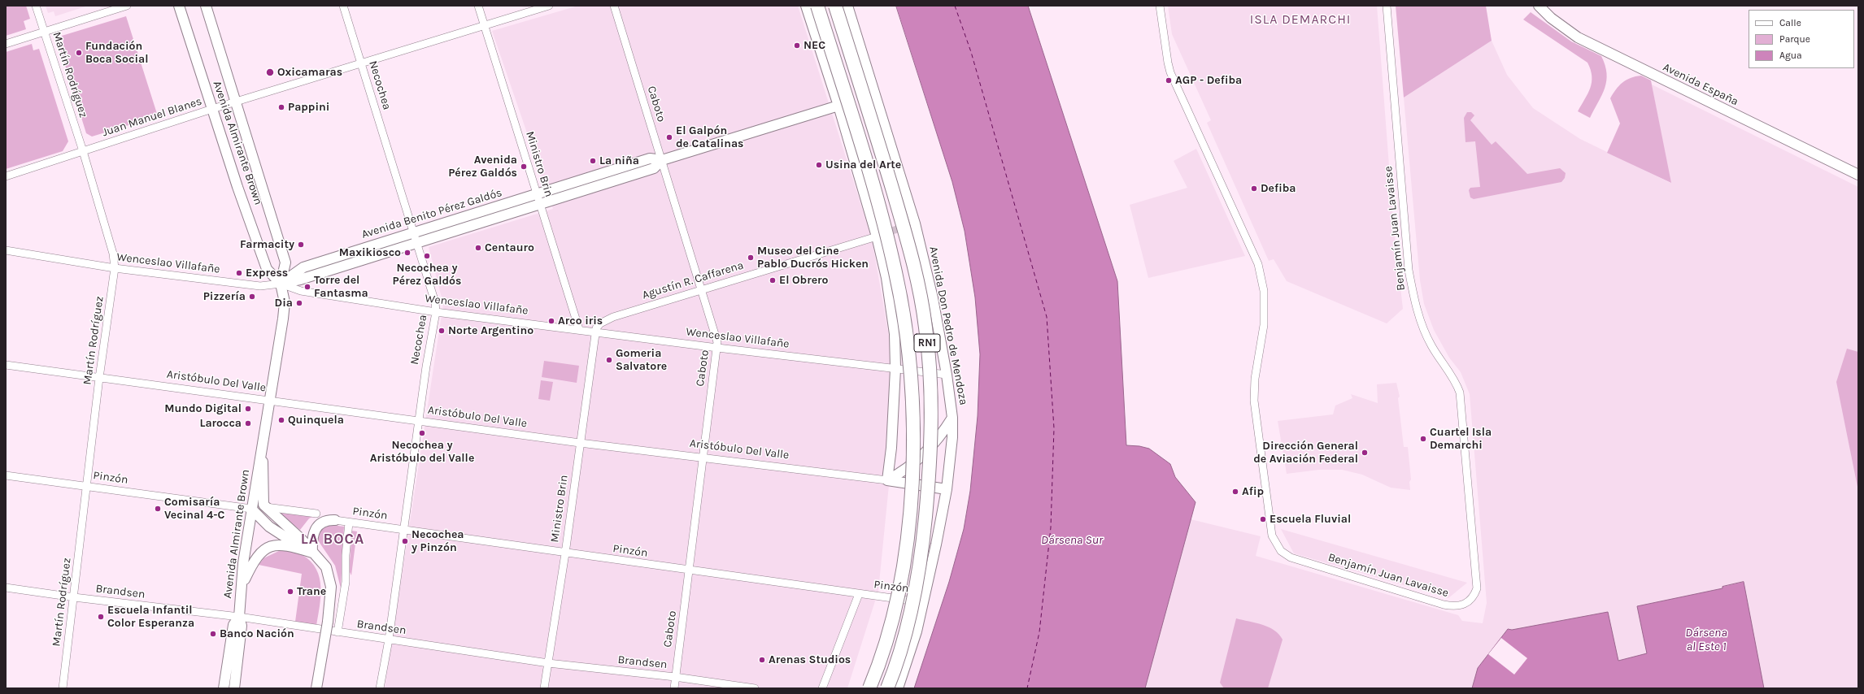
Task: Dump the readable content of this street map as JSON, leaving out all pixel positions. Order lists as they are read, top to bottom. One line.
{"streets":{"highway":["RN1"],"main road":["Avenida España","Avenida Almirante Brown","Avenida Benito Pérez Galdós","Avenida Don Pedro de Mendoza","Aristóbulo Del Valle"],"street":["Martín Rodríguez","Necochea","Caboto","Juan Manuel Blanes","Ministro Brin","Benjamín Juan Lavaisse","Wenceslao Villafañe","Agustín R. Caffarena","Pinzón","Brandsen"]},"crossings":[["Martín Rodríguez","Juan Manuel Blanes"],["Martín Rodríguez","Wenceslao Villafañe"],["Martín Rodríguez","Aristóbulo Del Valle"],["Martín Rodríguez","Pinzón"],["Martín Rodríguez","Brandsen"],["Necochea","Juan Manuel Blanes"],["Necochea","Avenida Benito Pérez Galdós"],["Necochea","Wenceslao Villafañe"],["Necochea","Aristóbulo Del Valle"],["Necochea","Pinzón"],["Necochea","Brandsen"],["Caboto","Avenida Benito Pérez Galdós"],["Caboto","Wenceslao Villafañe"],["Caboto","Agustín R. Caffarena"],["Caboto","Aristóbulo Del Valle"],["Caboto","Pinzón"],["Caboto","Brandsen"],["Juan Manuel Blanes","Avenida Almirante Brown"],["Juan Manuel Blanes","Ministro Brin"],["Avenida Almirante Brown","Avenida Benito Pérez Galdós"],["Avenida Almirante Brown","Wenceslao Villafañe"],["Avenida Almirante Brown","Aristóbulo Del Valle"],["Avenida Almirante Brown","Pinzón"],["Avenida Almirante Brown","Brandsen"],["Ministro Brin","Avenida Benito Pérez Galdós"],["Ministro Brin","Wenceslao Villafañe"],["Ministro Brin","Agustín R. Caffarena"],["Ministro Brin","Aristóbulo Del Valle"],["Ministro Brin","Pinzón"],["Ministro Brin","Brandsen"],["Avenida Benito Pérez Galdós","Wenceslao Villafañe"],["Wenceslao Villafañe","Agustín R. Caffarena"],["Wenceslao Villafañe","Avenida Don Pedro de Mendoza"],["Avenida Don Pedro de Mendoza","Aristóbulo Del Valle"],["Avenida Don Pedro de Mendoza","Pinzón"]],"districts":["ISLA DEMARCHI","LA BOCA"],"water":["Dársena Sur","Dársena al Este 1"],"places":["NEC","Fundación Boca Social","Oxicamaras","AGP - Defiba","Pappini","El Galpón de Catalinas","La niña","Usina del Arte","Avenida Pérez Galdós","Defiba","Farmacity","Centauro","Maxikiosco","Necochea y Pérez Galdós","Museo del Cine Pablo Ducrós Hicken","Express","El Obrero","Torre del Fantasma","Pizzería","Dia","Arco iris","Norte Argentino","Gomeria Salvatore","Mundo Digital","Quinquela","Larocca","Necochea y Aristóbulo del Valle","Cuartel Isla Demarchi","Dirección General de Aviación Federal","Afip","Comisaría Vecinal 4-C","Escuela Fluvial","Necochea y Pinzón","Trane","Escuela Infantil Color Esperanza","Banco Nación","Arenas Studios"],"legend":["Calle","Parque","Agua"]}
